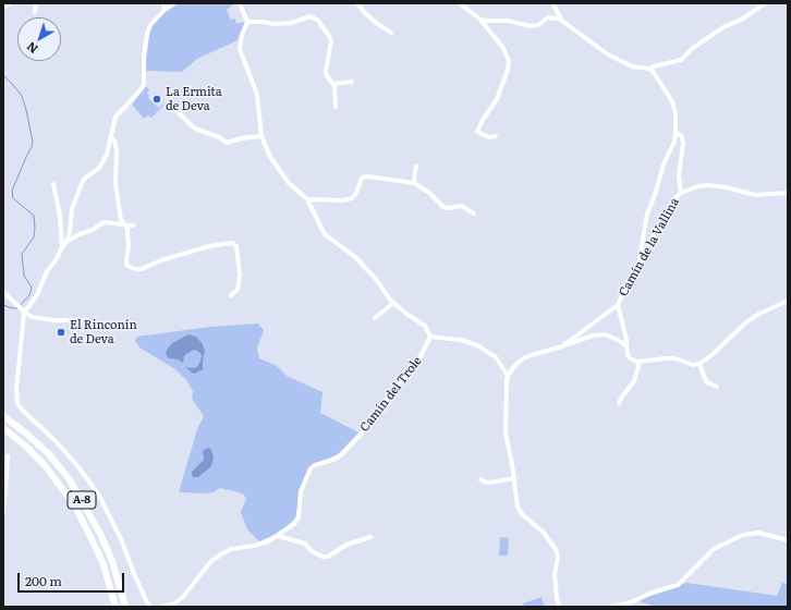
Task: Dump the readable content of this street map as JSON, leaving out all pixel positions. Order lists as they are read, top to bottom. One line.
{"streets":{"highway":["A-8"],"street":["Camín de la Vallina","Camín del Trole"]},"places":["La Ermita de Deva","El Rinconín de Deva"],"scale_bar":"200 m","north":"bottom left"}
